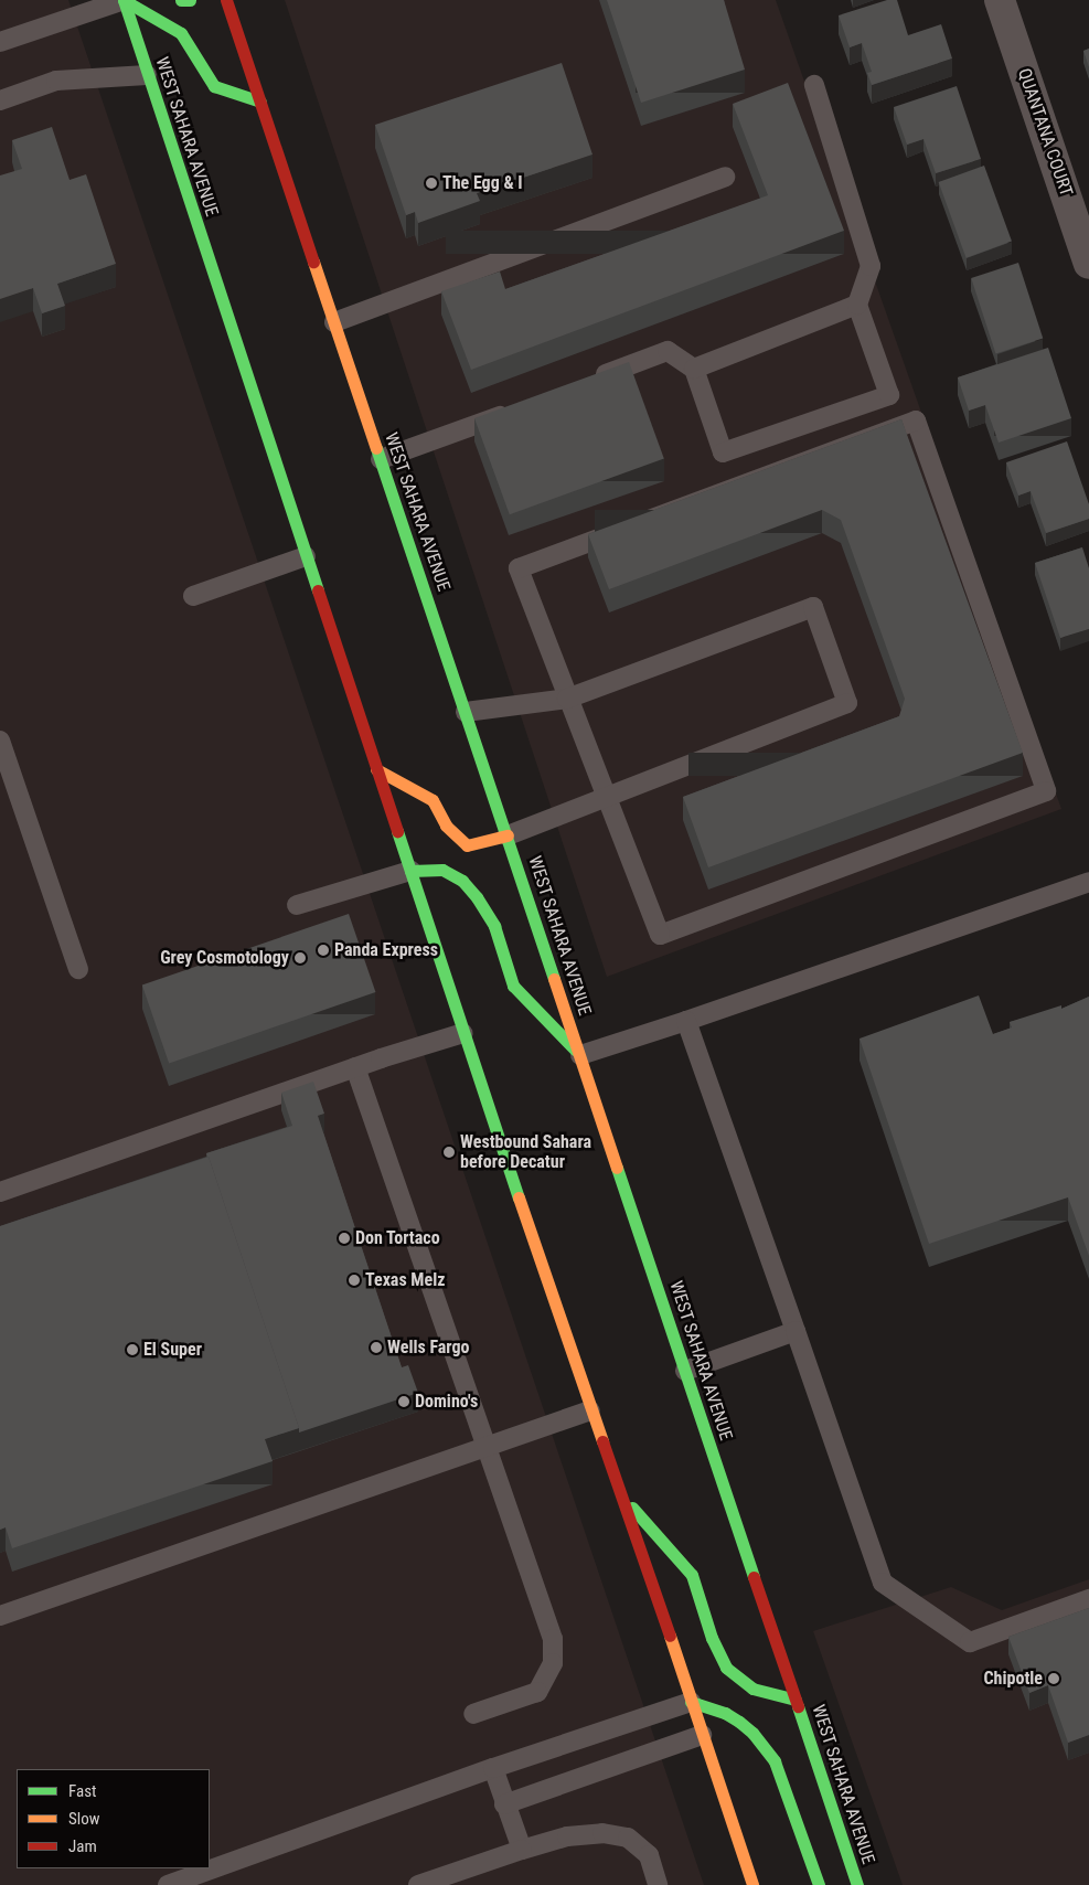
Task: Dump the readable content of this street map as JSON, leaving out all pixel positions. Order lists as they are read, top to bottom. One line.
{"streets":{"main road":["WEST SAHARA AVENUE"],"street":["QUANTANA COURT"]},"places":["The Egg & I","Panda Express","Grey Cosmotology","Westbound Sahara before Decatur","Don Tortaco","Texas Melz","Wells Fargo","El Super","Domino's","Chipotle"],"legend":["Fast","Slow","Jam"]}
